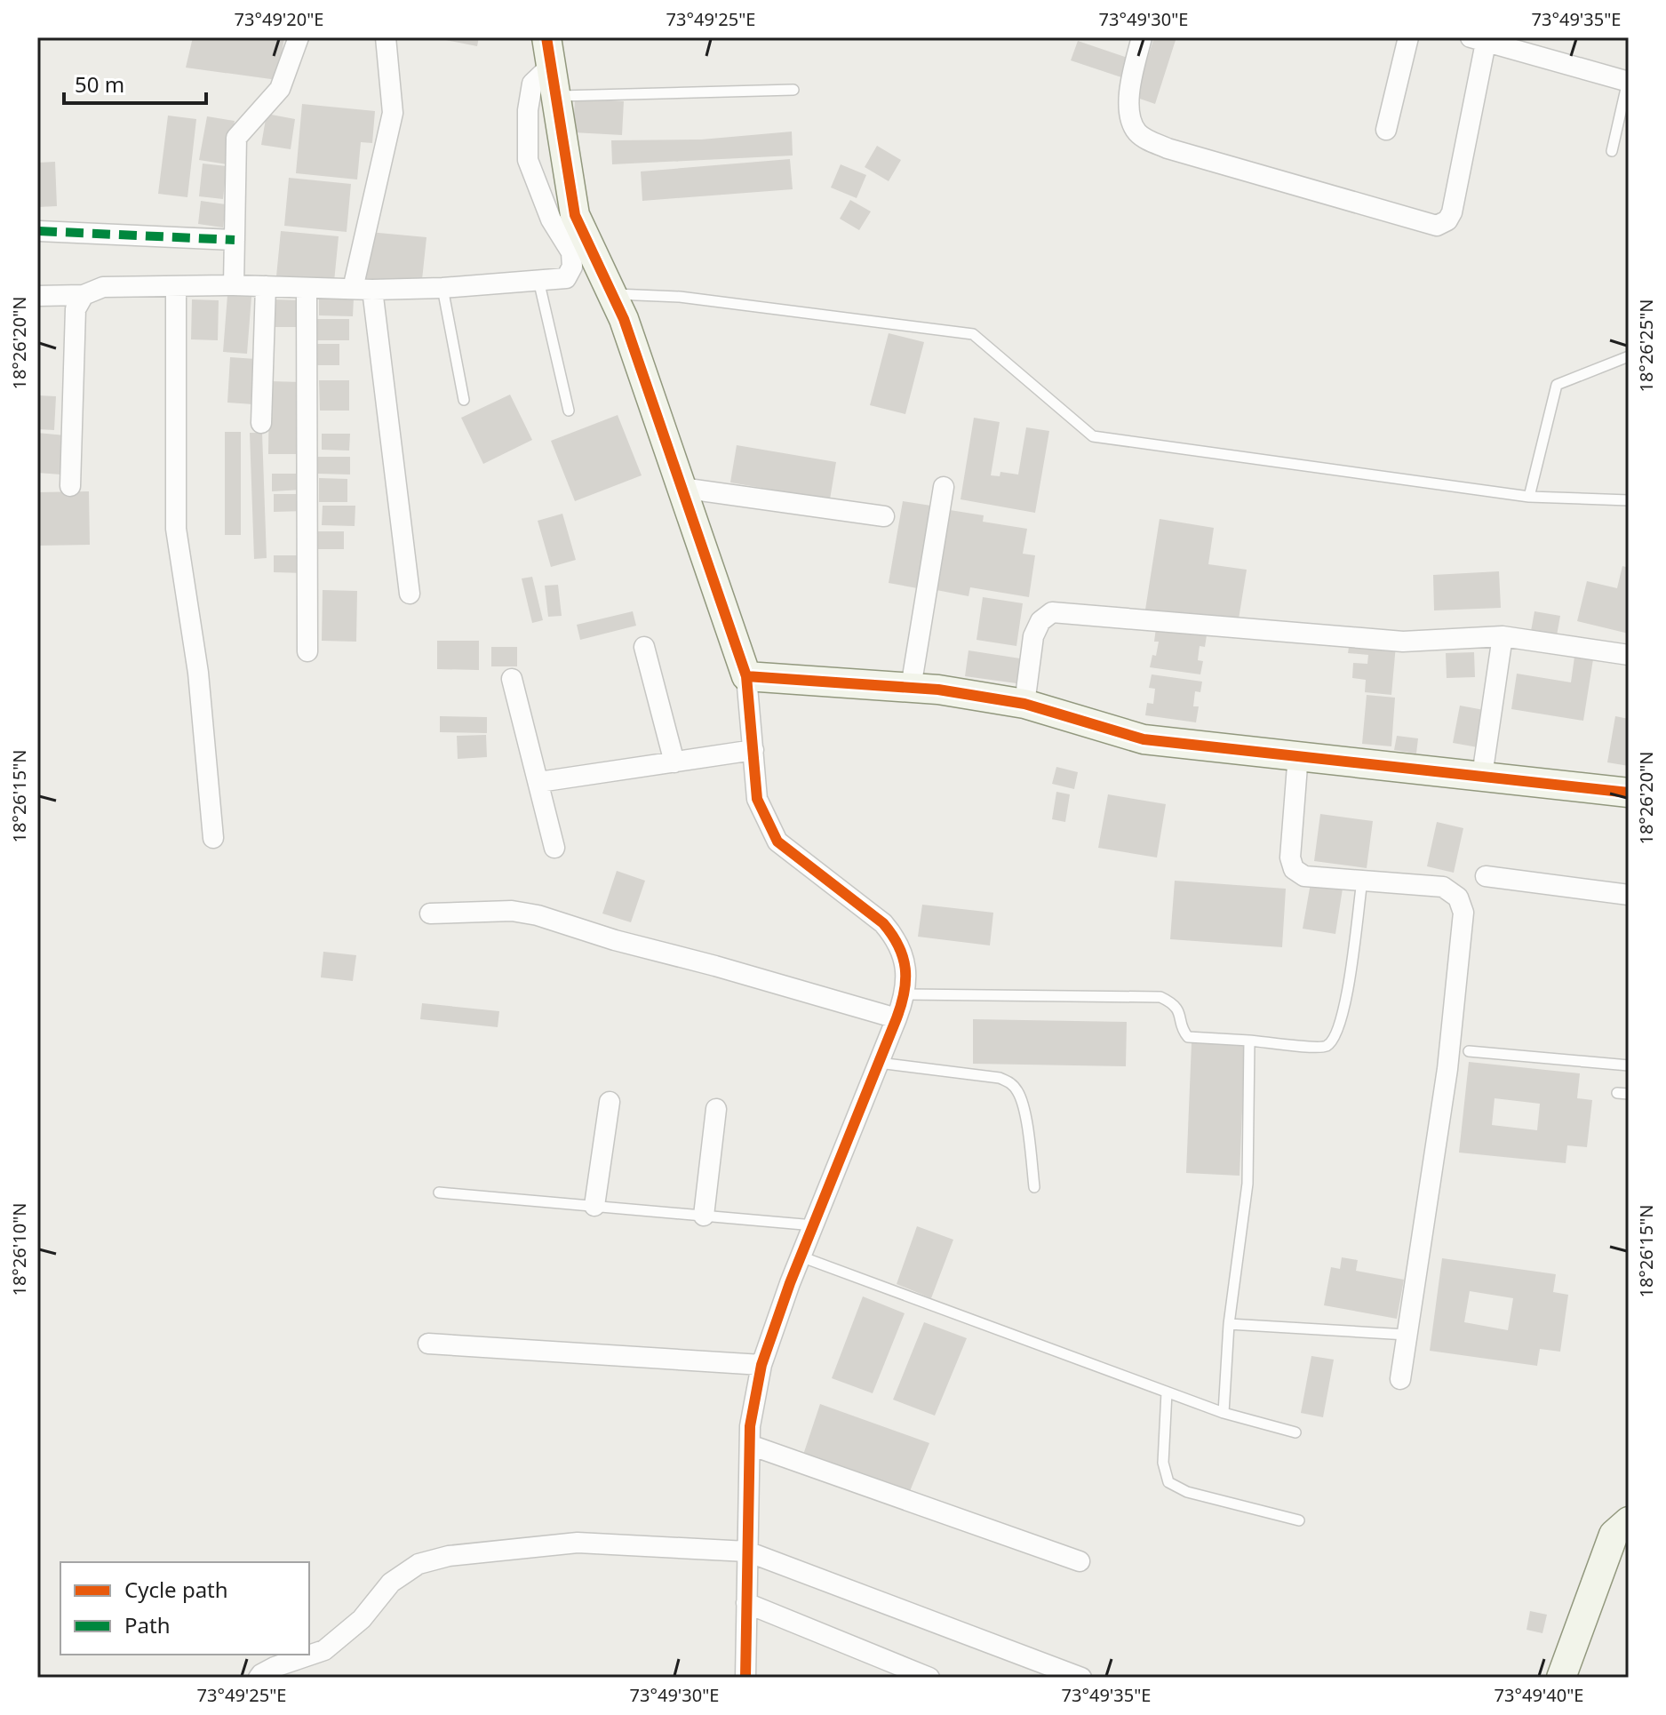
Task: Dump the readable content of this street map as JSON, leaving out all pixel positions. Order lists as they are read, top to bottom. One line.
{"legend":["Cycle path","Path"],"scale_bar":"50 m","coordinates":["73°49'20\"E","73°49'25\"E","73°49'30\"E","73°49'35\"E","18°26'20\"N","18°26'25\"N","18°26'15\"N","18°26'10\"N","73°49'40\"E"]}
